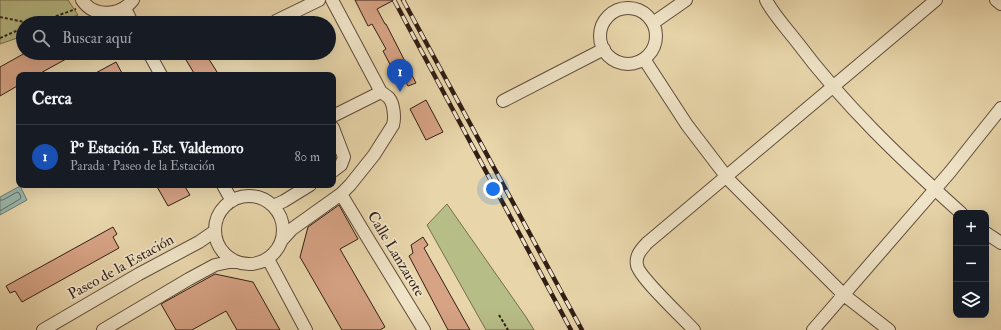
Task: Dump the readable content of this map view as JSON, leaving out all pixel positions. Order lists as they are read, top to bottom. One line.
{"streets":{"street":["Calle Lanzarote","Paseo de la Estación"]},"page":{"search":"Buscar aquí","pins":"1","heading":"Cerca","list":[{"mark":"1","name":"Pº Estación - Est. Valdemoro","note":"Parada · Paseo de la Estación","value":"80 m"}],"map_buttons":["+","−"]}}
